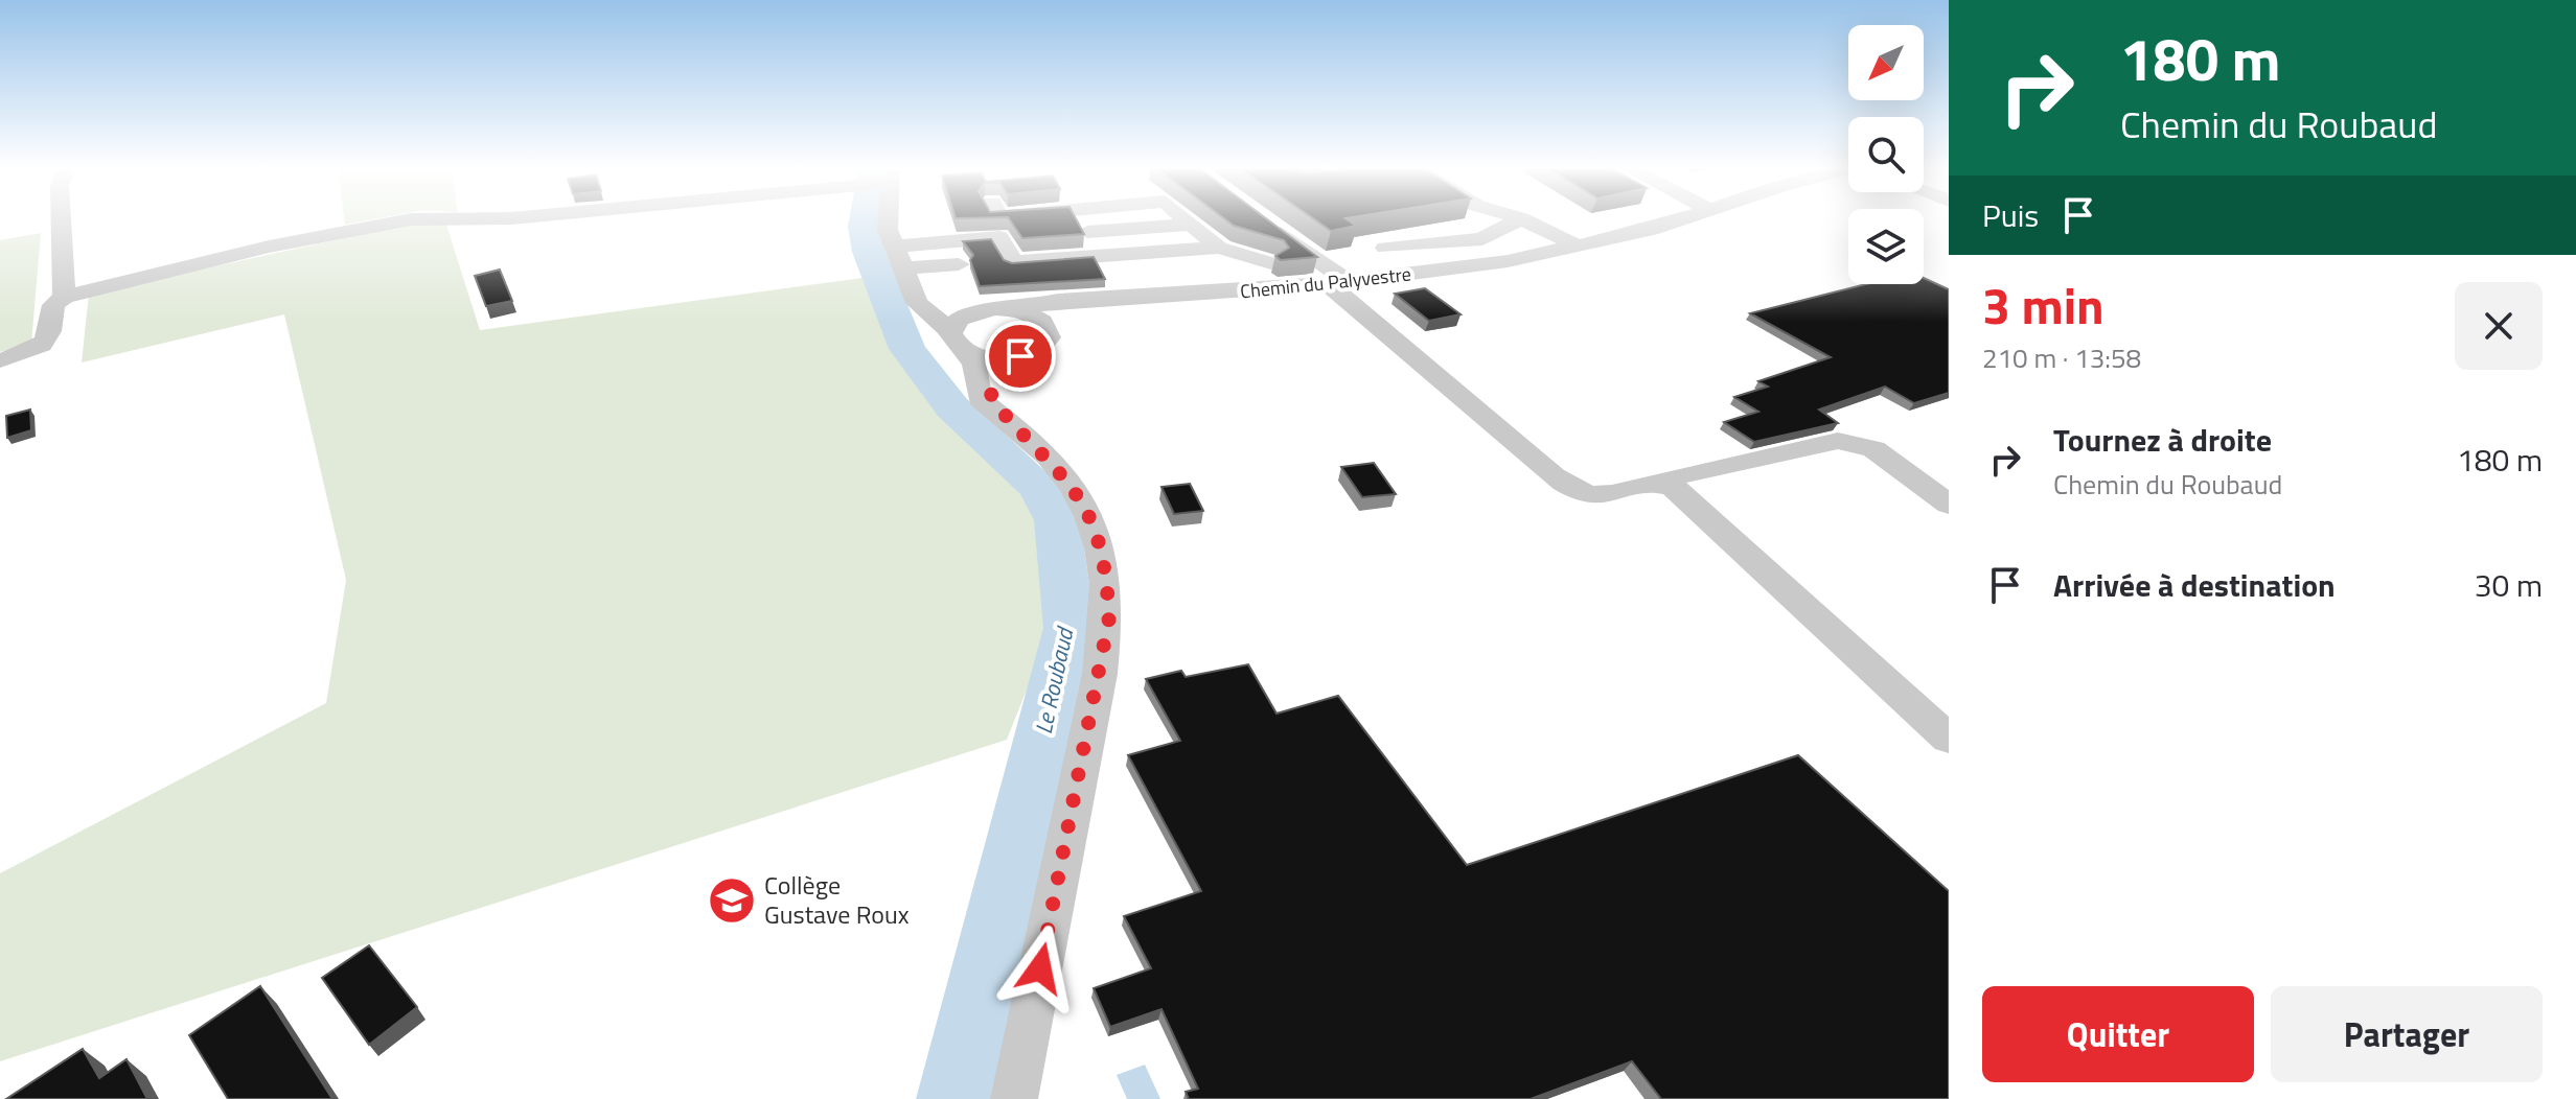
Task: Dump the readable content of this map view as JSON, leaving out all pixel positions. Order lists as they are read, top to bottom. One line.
{"streets":{"street":["Chemin du Palyvestre"]},"water":["Le Roubaud"],"places":{"school or university":["Collège Gustave Roux"]},"north":"bottom left","page":{"turn":["180 m","Chemin du Roubaud"],"then":"Puis","heading":["3 min","210 m · 13:58"],"list":[{"name":"Tournez à droite","note":"Chemin du Roubaud","value":"180 m"},{"name":"Arrivée à destination","value":"30 m"}],"buttons":["Quitter","Partager"]}}
